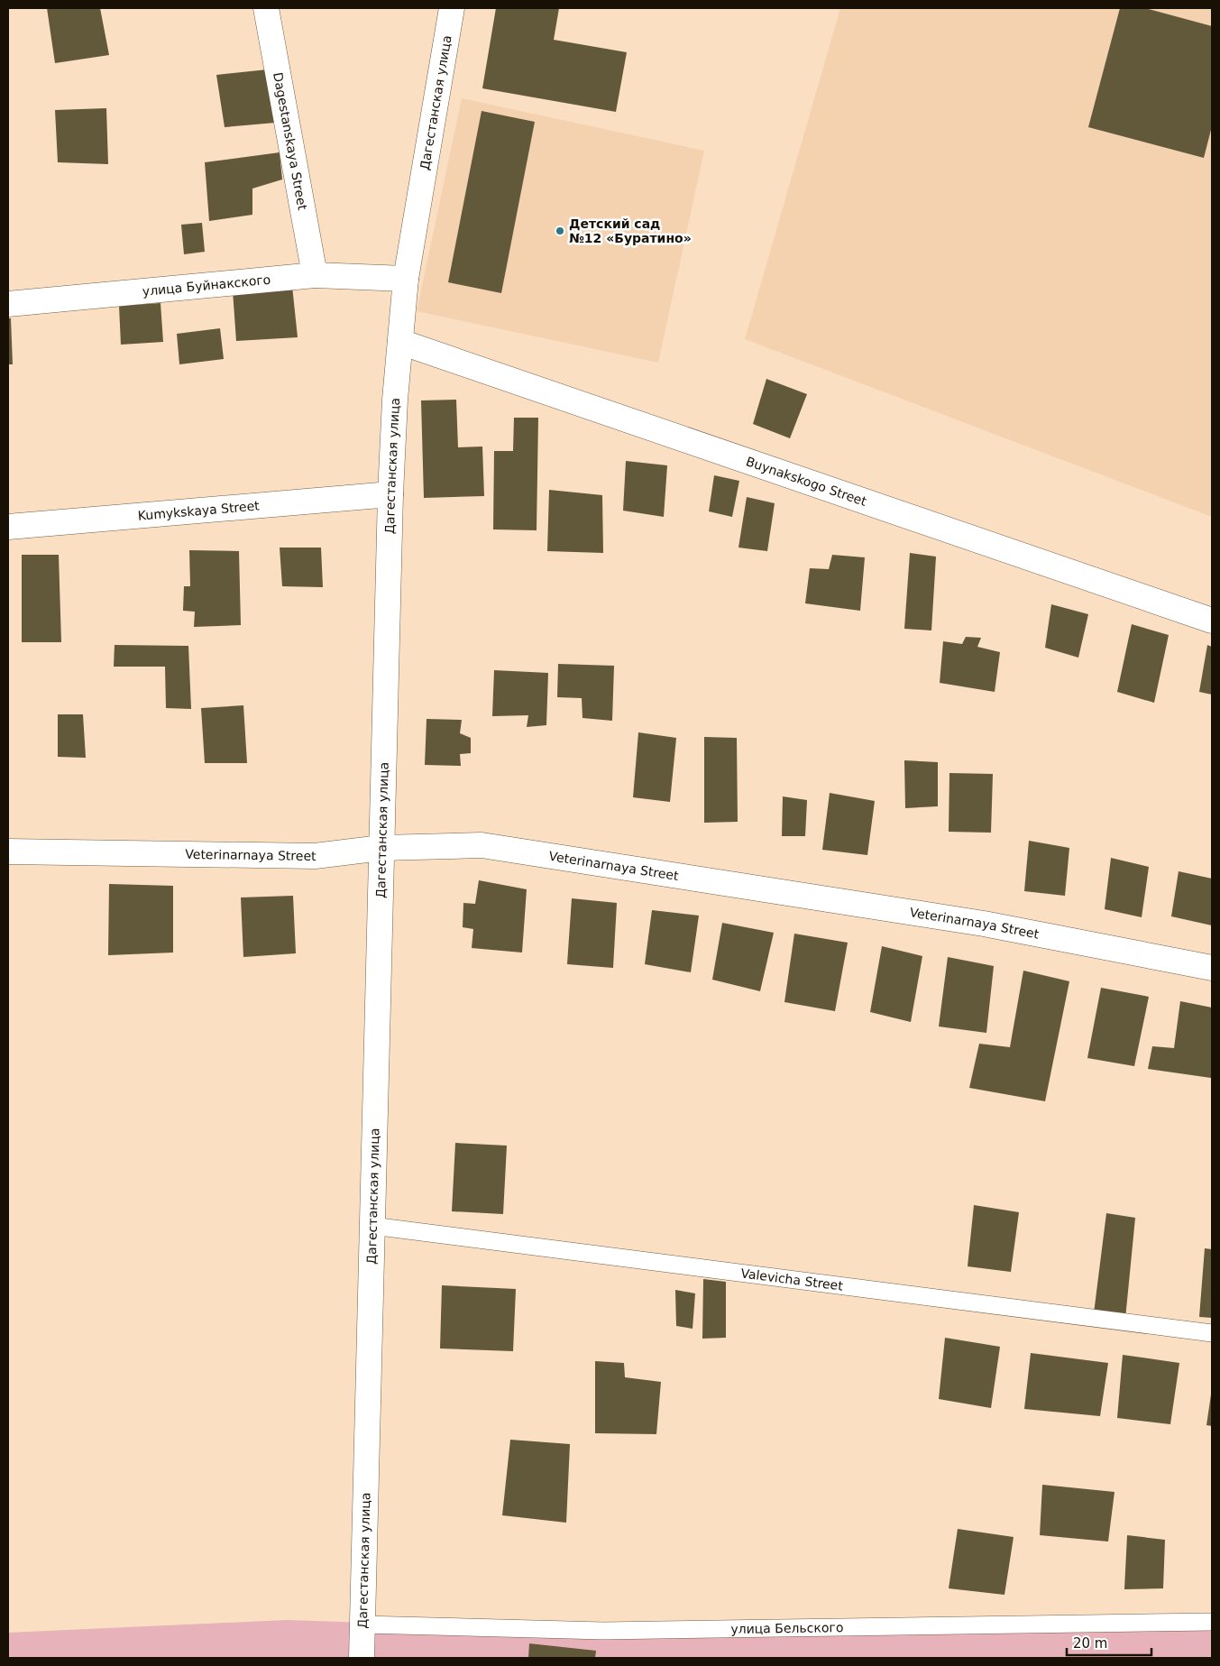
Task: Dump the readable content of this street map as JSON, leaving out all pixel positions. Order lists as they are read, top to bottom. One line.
{"streets":{"street":["Дагестанская улица","Dagestanskaya Street","улица Буйнакского","Buynakskogo Street","Kumykskaya Street","Veterinarnaya Street"],"lane":["Valevicha Street","улица Бельского"]},"crossings":[["Дагестанская улица","улица Буйнакского"],["Дагестанская улица","Buynakskogo Street"],["Дагестанская улица","Kumykskaya Street"],["Дагестанская улица","Veterinarnaya Street"],["Дагестанская улица","Valevicha Street"],["Дагестанская улица","улица Бельского"],["Dagestanskaya Street","улица Буйнакского"]],"places":["Детский сад №12 «Буратино»"],"scale_bar":"20 m"}
